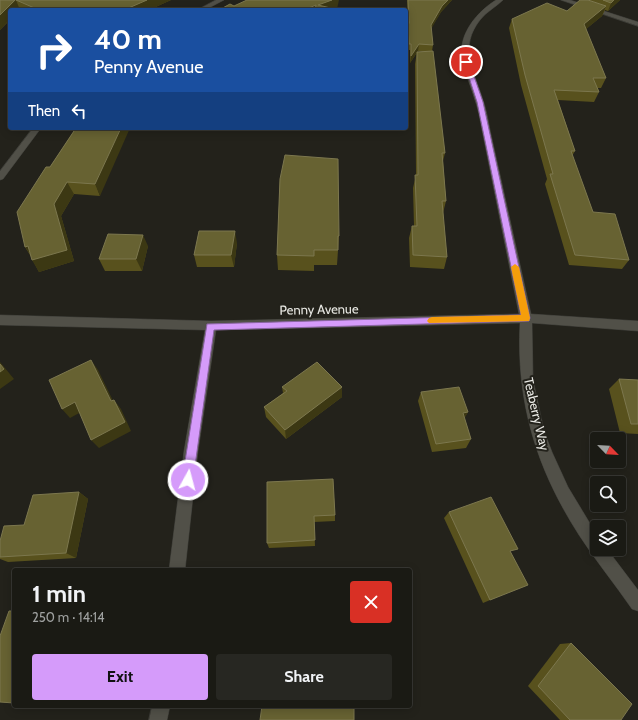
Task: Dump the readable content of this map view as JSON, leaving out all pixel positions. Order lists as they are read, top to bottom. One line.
{"streets":{"street":["Penny Avenue","Teaberry Way"]},"crossings":[["Penny Avenue","Teaberry Way"]],"north":"bottom right","page":{"turn":["40 m","Penny Avenue"],"then":"Then","heading":["1 min","250 m · 14:14"],"buttons":["Exit","Share"]}}
